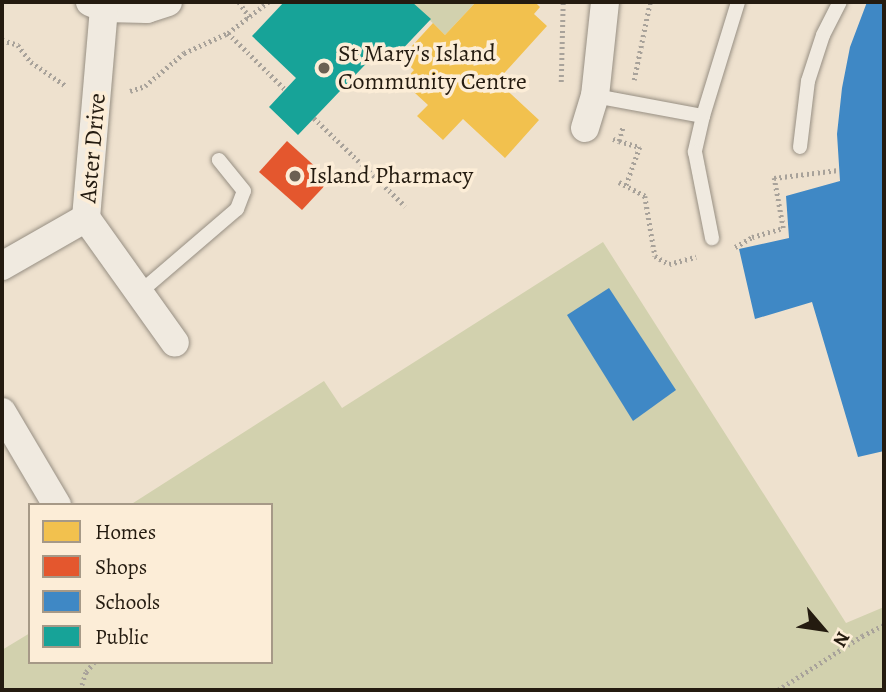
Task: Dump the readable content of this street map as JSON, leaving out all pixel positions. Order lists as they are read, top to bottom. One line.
{"streets":{"street":["Aster Drive"]},"places":["St Mary's Island Community Centre","Island Pharmacy"],"legend":["Homes","Shops","Schools","Public"],"north":"bottom right"}
